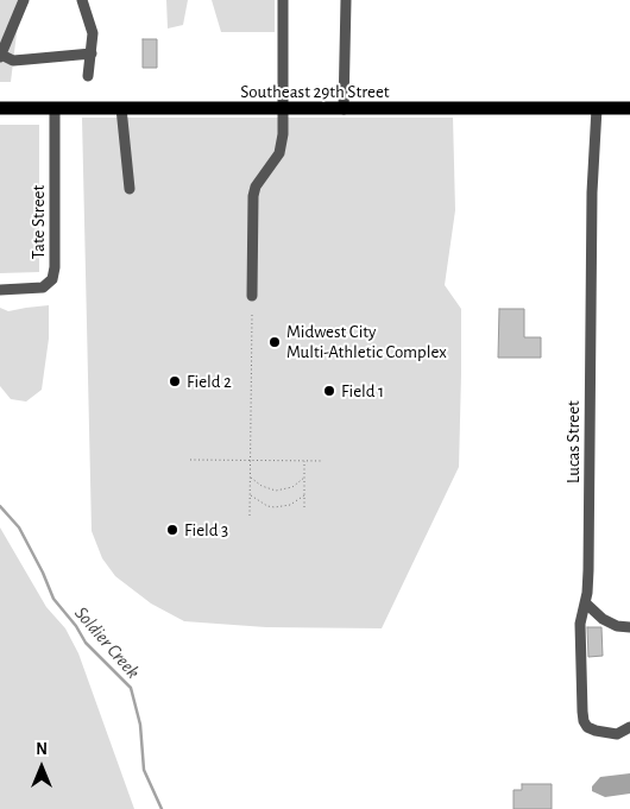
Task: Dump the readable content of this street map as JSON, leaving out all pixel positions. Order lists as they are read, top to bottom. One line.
{"streets":{"main road":["Southeast 29th Street"],"street":["Tate Street","Lucas Street"]},"crossings":[["Southeast 29th Street","Tate Street"],["Southeast 29th Street","Lucas Street"]],"water":["Soldier Creek"],"places":["Midwest City Multi-Athletic Complex","Field 2","Field 1","Field 3"],"north":"top"}
